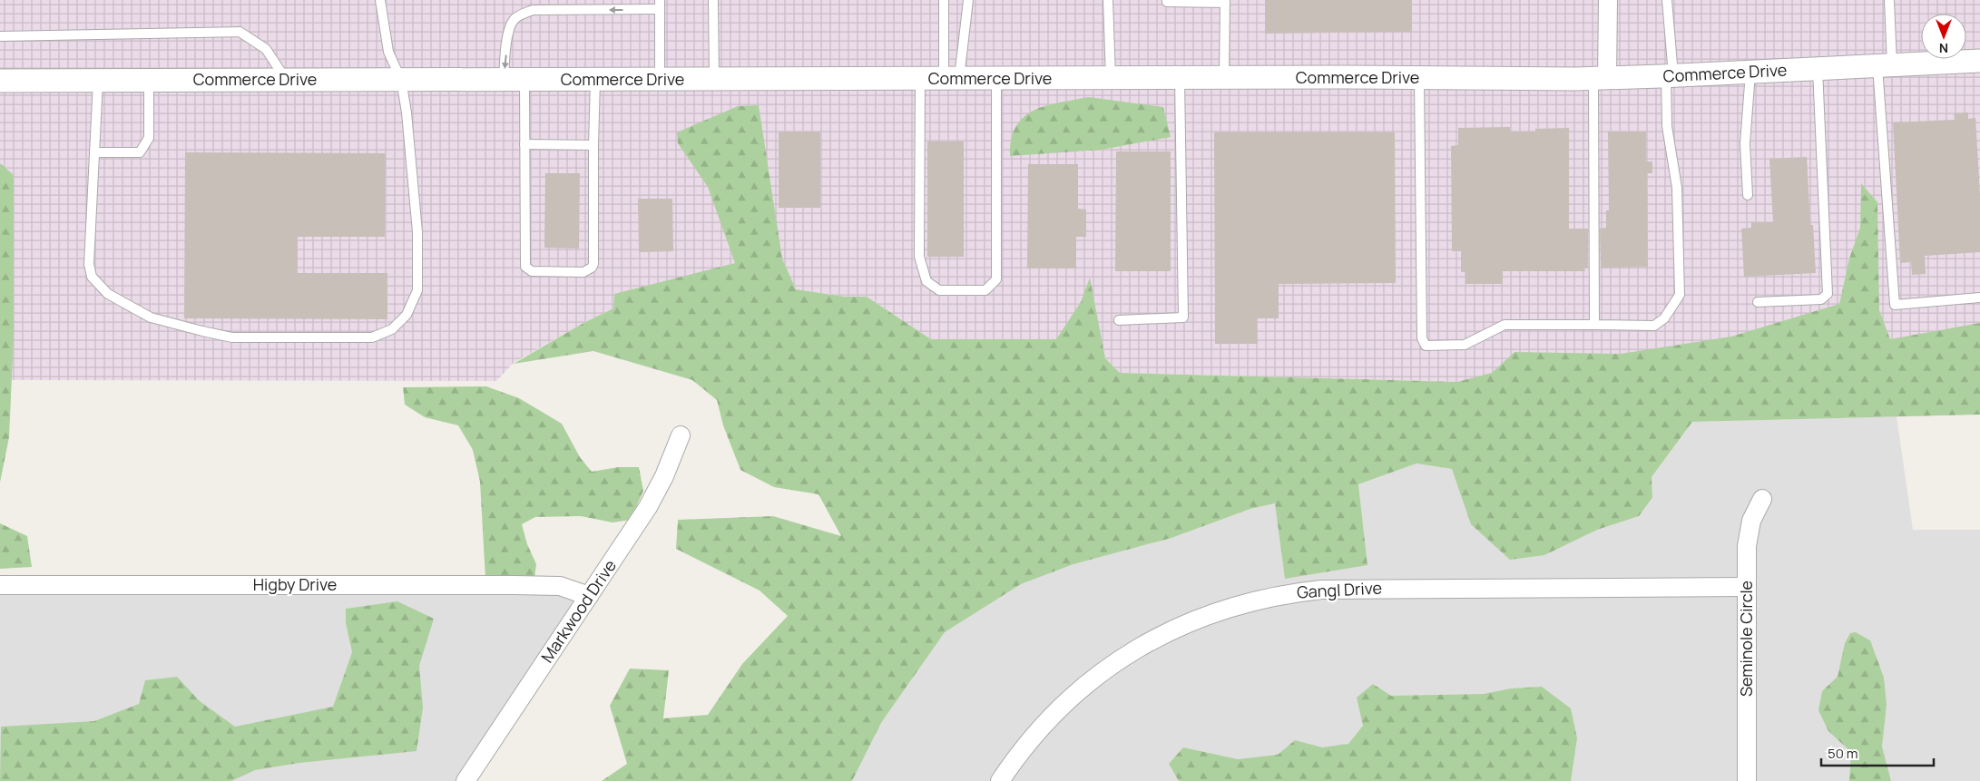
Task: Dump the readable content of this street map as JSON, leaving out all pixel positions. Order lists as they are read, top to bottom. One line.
{"streets":{"street":["Commerce Drive","Higby Drive","Gangl Drive","Markwood Drive","Seminole Circle"]},"crossings":[["Higby Drive","Markwood Drive"],["Gangl Drive","Seminole Circle"]],"scale_bar":"50 m","north":"bottom"}
